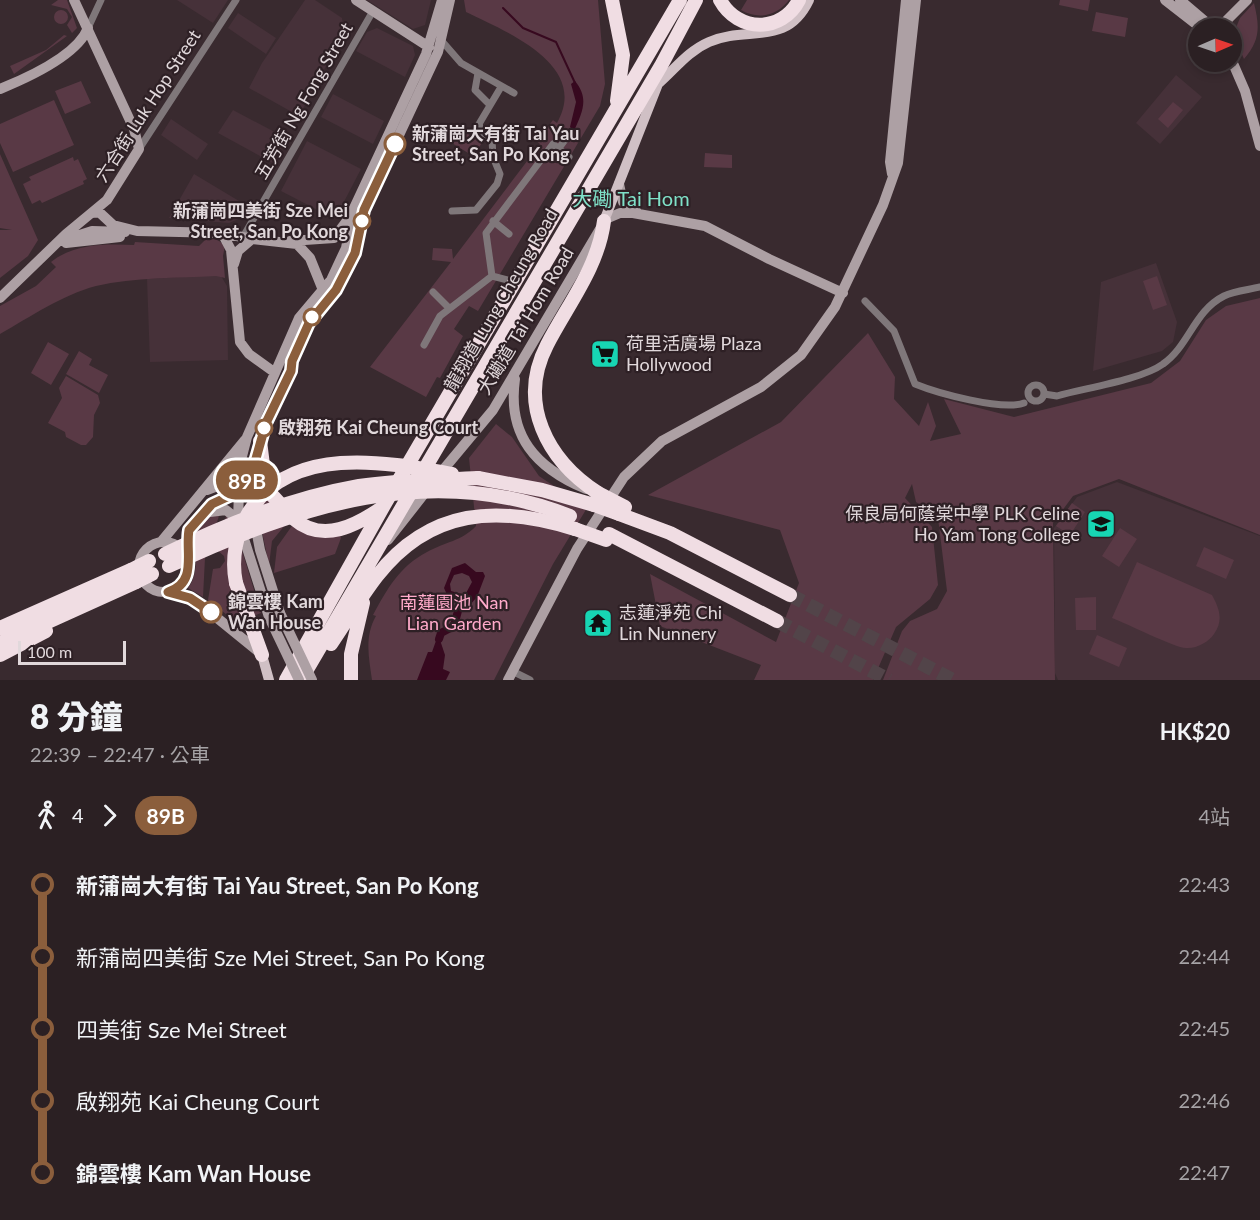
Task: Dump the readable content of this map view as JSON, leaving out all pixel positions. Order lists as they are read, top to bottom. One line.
{"streets":{"highway":["龍翔道 Lung Cheung Road"],"main road":["六合街 Luk Hop Street","大磡道 Tai Hom Road"],"street":["五芳街 Ng Fong Street"]},"crossings":[["龍翔道 Lung Cheung Road","大磡道 Tai Hom Road"]],"districts":["大磡 Tai Hom"],"parks":["南蓮園池 Nan Lian Garden"],"places":{"other":["新蒲崗大有街 Tai Yau Street, San Po Kong","新蒲崗四美街 Sze Mei Street, San Po Kong","啟翔苑 Kai Cheung Court","錦雲樓 Kam Wan House"],"supermarket":["荷里活廣場 Plaza Hollywood"],"school or university":["保良局何蔭棠中學 PLK Celine Ho Yam Tong College"],"temple":["志蓮淨苑 Chi Lin Nunnery"]},"lines":["bus line 89B"],"scale_bar":"100 m","north":"right","page":{"on_map":"89B","scale":"100 m","heading":["8 分鐘","22:39 – 22:47 · 公車","HK$20"],"legs":["4","89B","4站"],"list":[{"name":"新蒲崗大有街 Tai Yau Street, San Po Kong","value":"22:43"},{"name":"新蒲崗四美街 Sze Mei Street, San Po Kong","value":"22:44"},{"name":"四美街 Sze Mei Street","value":"22:45"},{"name":"啟翔苑 Kai Cheung Court","value":"22:46"},{"name":"錦雲樓 Kam Wan House","value":"22:47"}]}}
